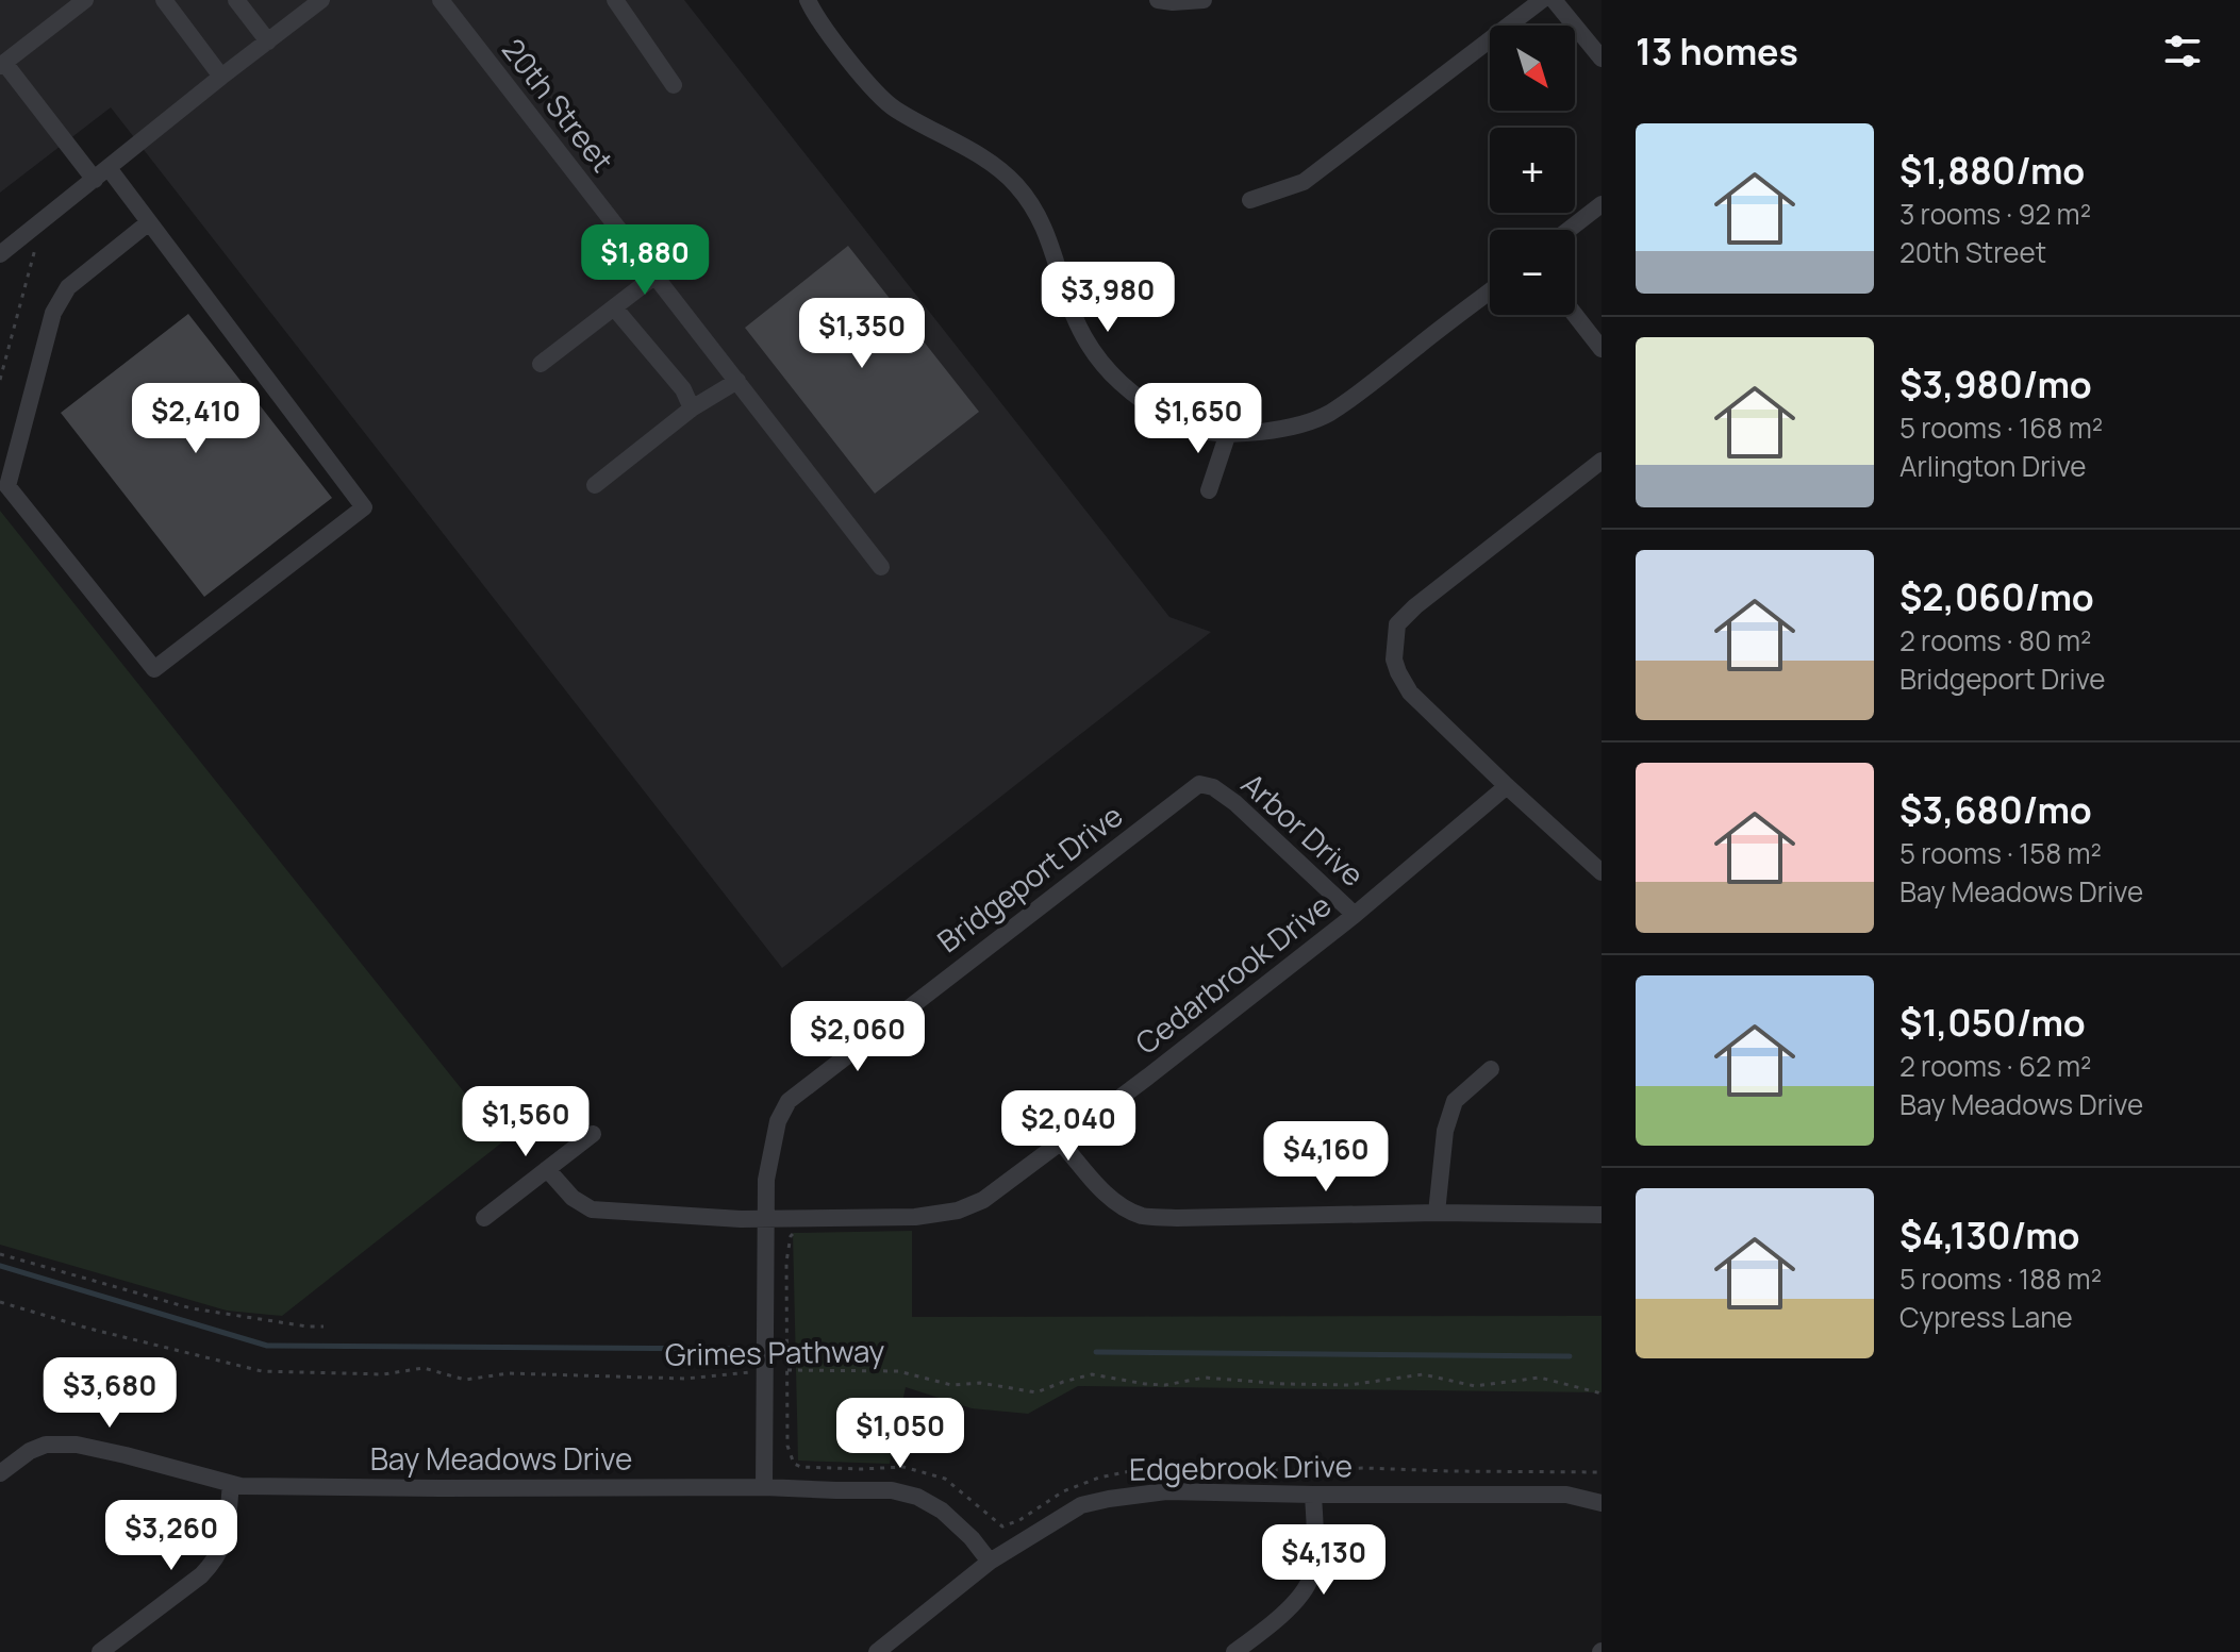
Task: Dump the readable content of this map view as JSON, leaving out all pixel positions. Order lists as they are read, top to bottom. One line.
{"streets":{"street":["20th Street","Arbor Drive","Bridgeport Drive","Cedarbrook Drive","Bay Meadows Drive","Edgebrook Drive"],"path":["Grimes Pathway"]},"crossings":[["Arbor Drive","Bridgeport Drive"],["Arbor Drive","Cedarbrook Drive"],["Bridgeport Drive","Cedarbrook Drive"],["Bridgeport Drive","Grimes Pathway"],["Bridgeport Drive","Bay Meadows Drive"],["Bay Meadows Drive","Edgebrook Drive"]],"north":"bottom right","page":{"heading":"13 homes","map_buttons":["+","−"],"list":[{"name":"$1,880/mo","note":"3 rooms · 92 m² · 20th Street"},{"name":"$3,980/mo","note":"5 rooms · 168 m² · Arlington Drive"},{"name":"$2,060/mo","note":"2 rooms · 80 m² · Bridgeport Drive"},{"name":"$3,680/mo","note":"5 rooms · 158 m² · Bay Meadows Drive"},{"name":"$1,050/mo","note":"2 rooms · 62 m² · Bay Meadows Drive"},{"name":"$4,130/mo","note":"5 rooms · 188 m² · Cypress Lane"}],"price":["$1,880","$3,980","$1,350","$2,410","$1,650","$2,060","$1,560","$2,040","$4,160","$3,680","$1,050","$3,260","$4,130"]}}
